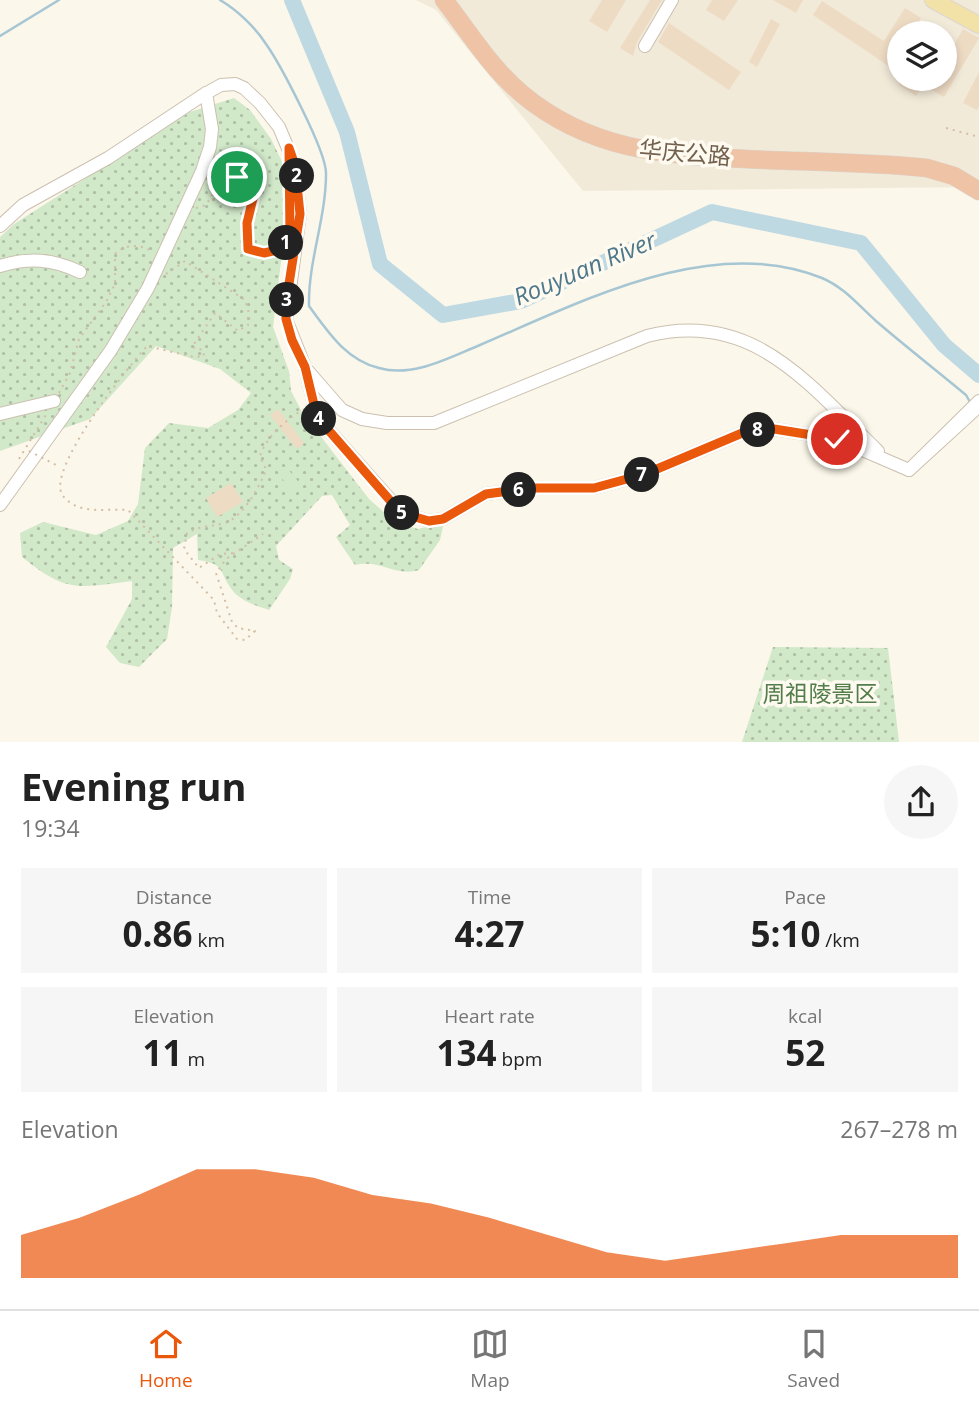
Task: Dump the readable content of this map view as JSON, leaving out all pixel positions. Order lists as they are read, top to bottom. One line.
{"streets":{"highway":["华庆公路"]},"water":["Rouyuan River"],"parks":["周祖陵景区"],"page":{"pins":["2","1","3","4","8","7","6","5"],"heading":["Evening run","19:34"],"stats":[["Distance","0.86 km"],["Time","4:27"],["Pace","5:10 /km"],["Elevation","11 m"],["Heart rate","134 bpm"],["kcal","52"]],"chart":["Elevation","267–278 m"],"tabs":["Home","Map","Saved"]}}
